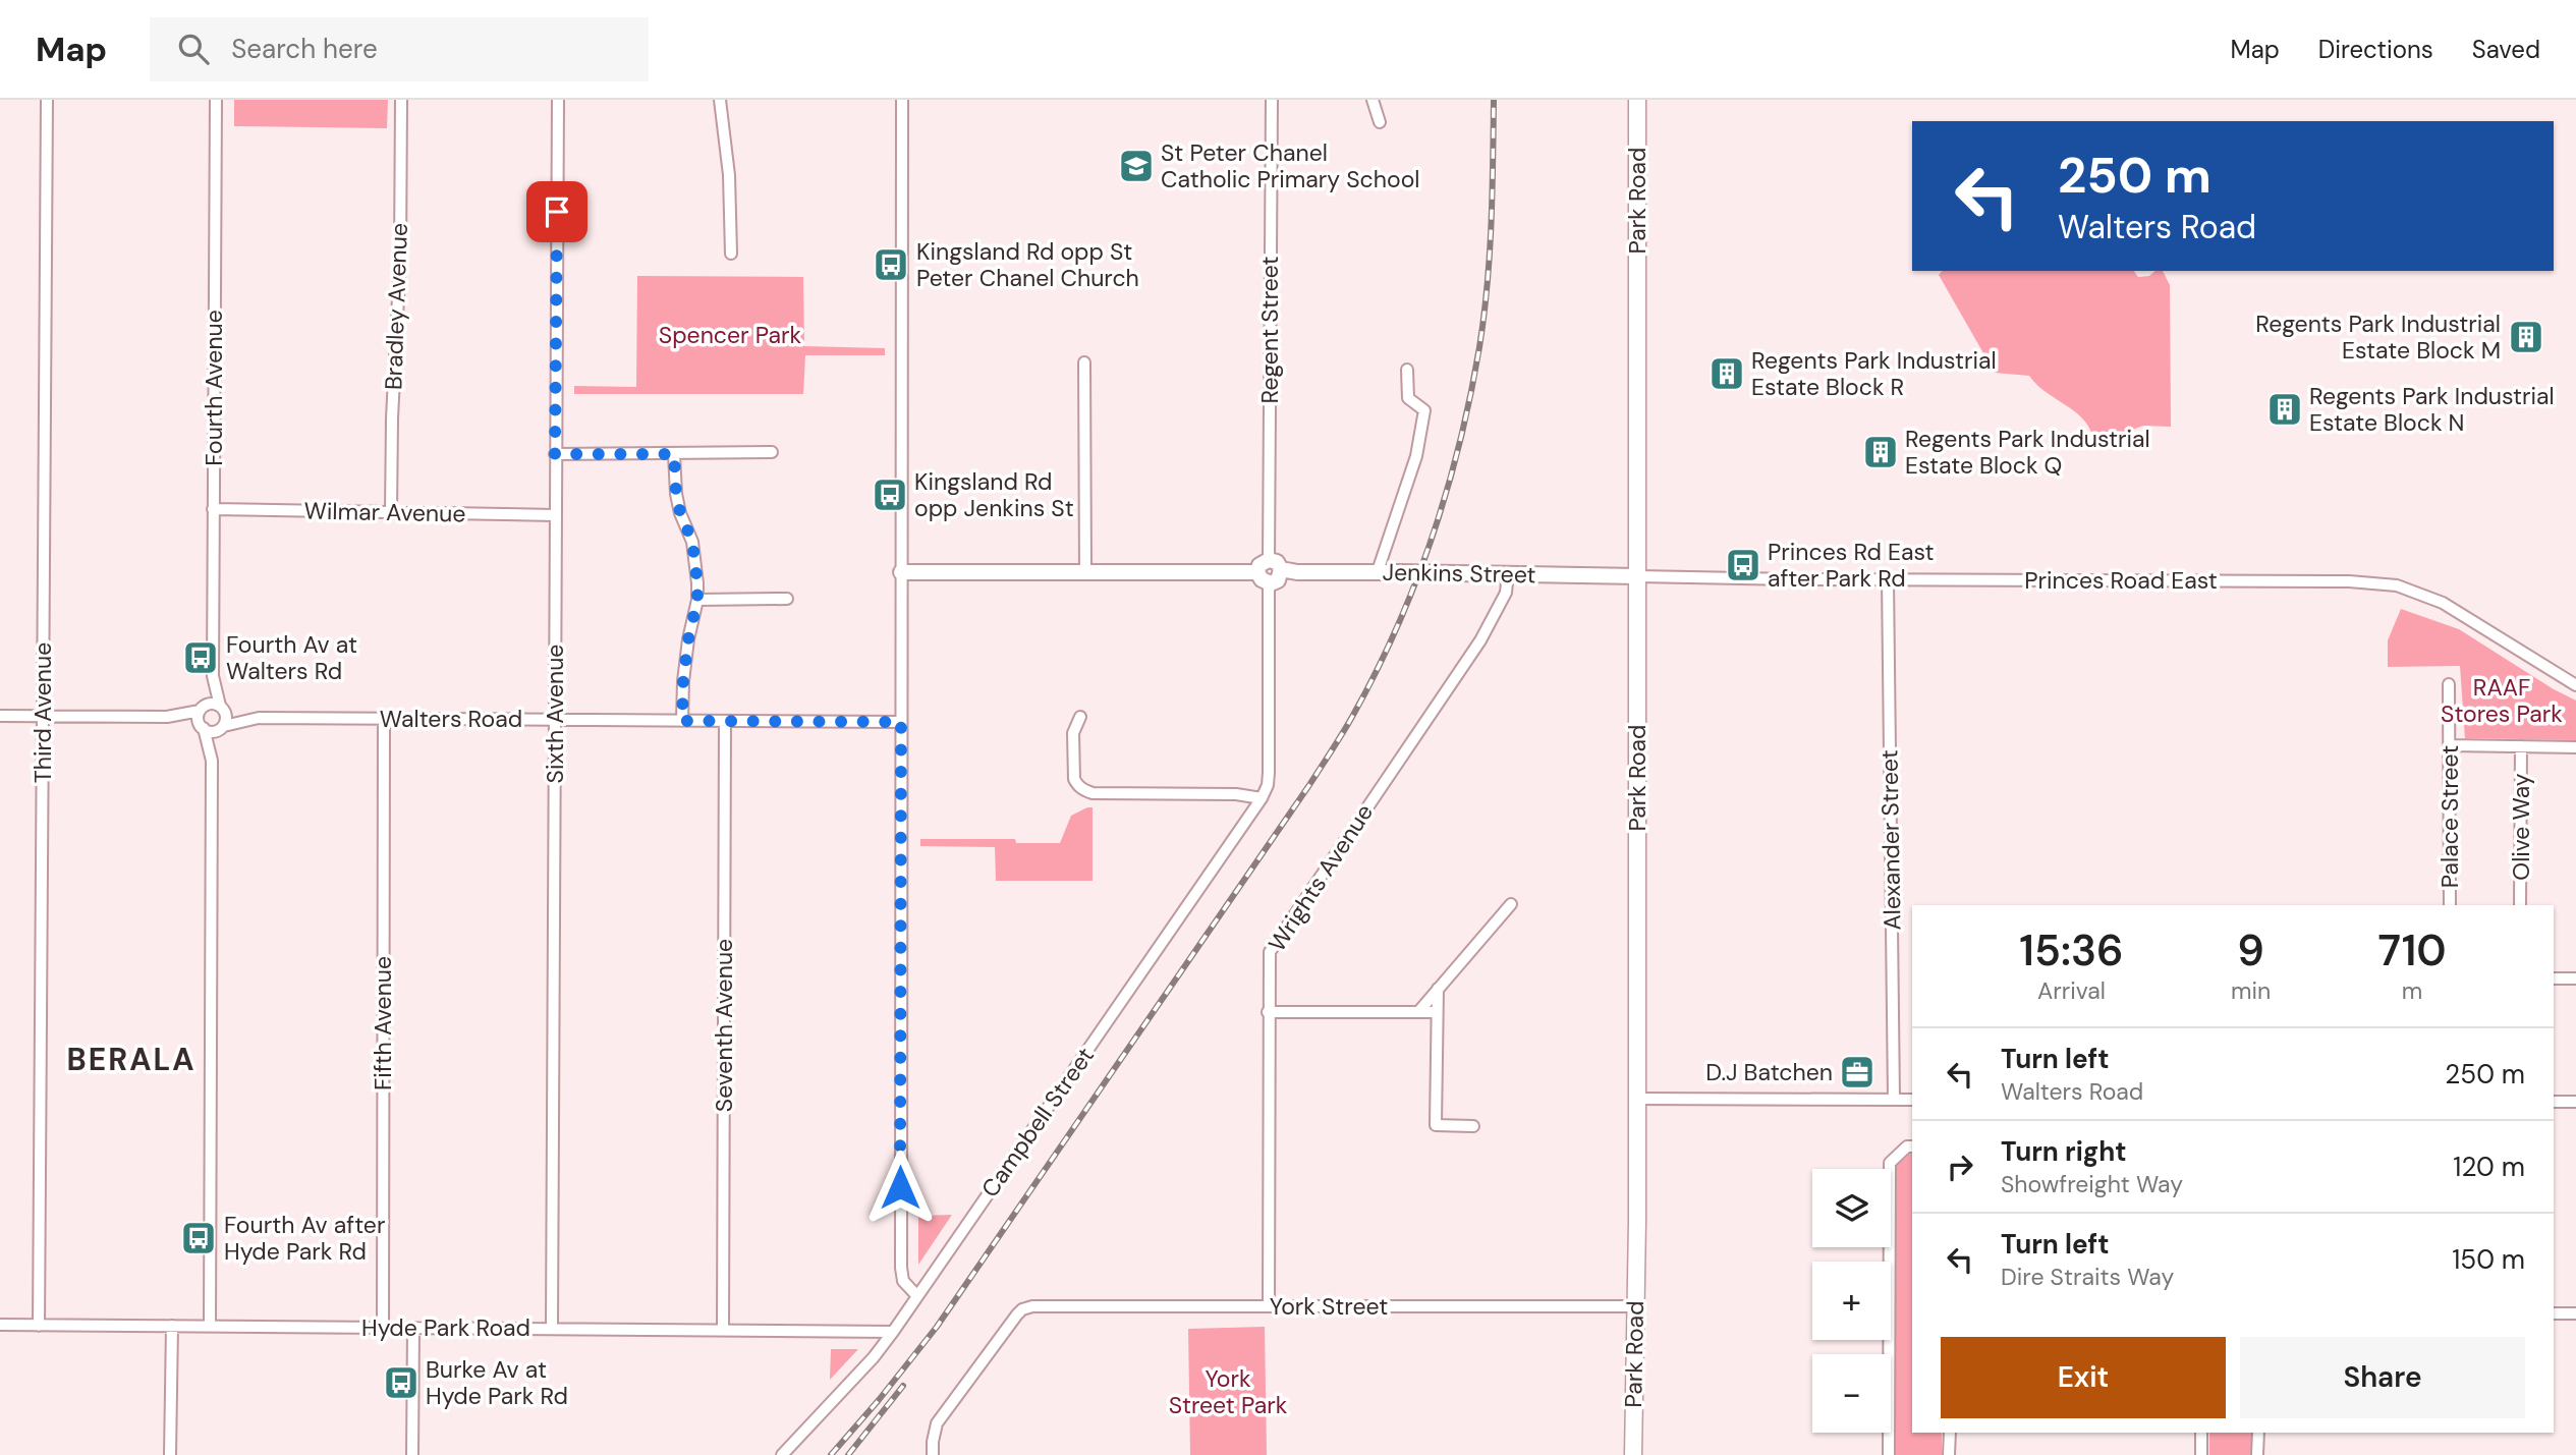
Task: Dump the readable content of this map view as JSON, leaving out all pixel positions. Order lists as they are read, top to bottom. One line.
{"streets":{"main road":["Park Road"],"street":["Bradley Avenue","Regent Street","Fourth Avenue","Wilmar Avenue","Jenkins Street","Princes Road East","Third Avenue","Sixth Avenue","Walters Road","Palace Street","Olive Way","Alexander Street","Wrights Avenue","Fifth Avenue","Seventh Avenue","Campbell Street","York Street","Hyde Park Road"]},"crossings":[["Park Road","Jenkins Street"],["Park Road","Princes Road East"],["Park Road","York Street"],["Bradley Avenue","Wilmar Avenue"],["Regent Street","Jenkins Street"],["Regent Street","Campbell Street"],["Fourth Avenue","Wilmar Avenue"],["Fourth Avenue","Walters Road"],["Wilmar Avenue","Sixth Avenue"],["Jenkins Street","Princes Road East"],["Jenkins Street","Wrights Avenue"],["Jenkins Street","Campbell Street"],["Princes Road East","Alexander Street"],["Third Avenue","Hyde Park Road"],["Sixth Avenue","Walters Road"],["Sixth Avenue","Hyde Park Road"],["Walters Road","Fifth Avenue"],["Walters Road","Seventh Avenue"],["Wrights Avenue","York Street"],["Fifth Avenue","Hyde Park Road"],["Seventh Avenue","Hyde Park Road"],["Campbell Street","Hyde Park Road"]],"districts":["BERALA"],"parks":["Spencer Park","RAAF Stores Park","York Street Park"],"places":{"school or university":["St Peter Chanel Catholic Primary School"],"bus stop":["Kingsland Rd opp St Peter Chanel Church","Kingsland Rd opp Jenkins St","Princes Rd East after Park Rd","Fourth Av at Walters Rd","Fourth Av after Hyde Park Rd","Burke Av at Hyde Park Rd"],"building":["Regents Park Industrial Estate Block M","Regents Park Industrial Estate Block R","Regents Park Industrial Estate Block N","Regents Park Industrial Estate Block Q"],"office":["D.J Batchen"]},"page":{"header":"Map","search":"Search here","nav":["Map","Directions","Saved"],"turn":["250 m","Walters Road"],"eta":["15:36","Arrival","9","min","710","m"],"list":[{"name":"Turn left","note":"Walters Road","value":"250 m"},{"name":"Turn right","note":"Showfreight Way","value":"120 m"},{"name":"Turn left","note":"Dire Straits Way","value":"150 m"}],"map_buttons":["+","−"],"buttons":["Exit","Share"]}}
